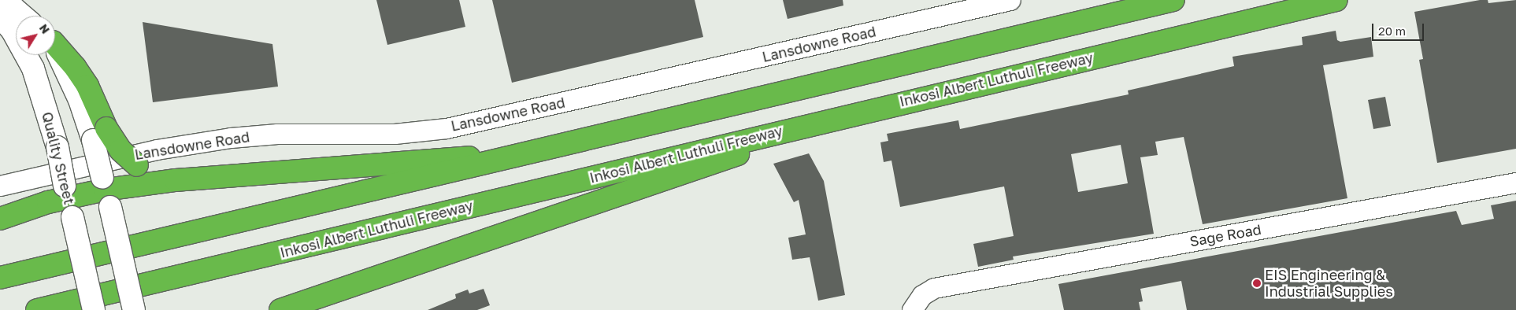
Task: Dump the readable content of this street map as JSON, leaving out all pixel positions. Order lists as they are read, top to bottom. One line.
{"streets":{"highway":["Inkosi Albert Luthuli Freeway"],"street":["Lansdowne Road","Quality Street","Sage Road"]},"places":["EIS Engineering & Industrial Supplies"],"scale_bar":"20 m","north":"top right"}
